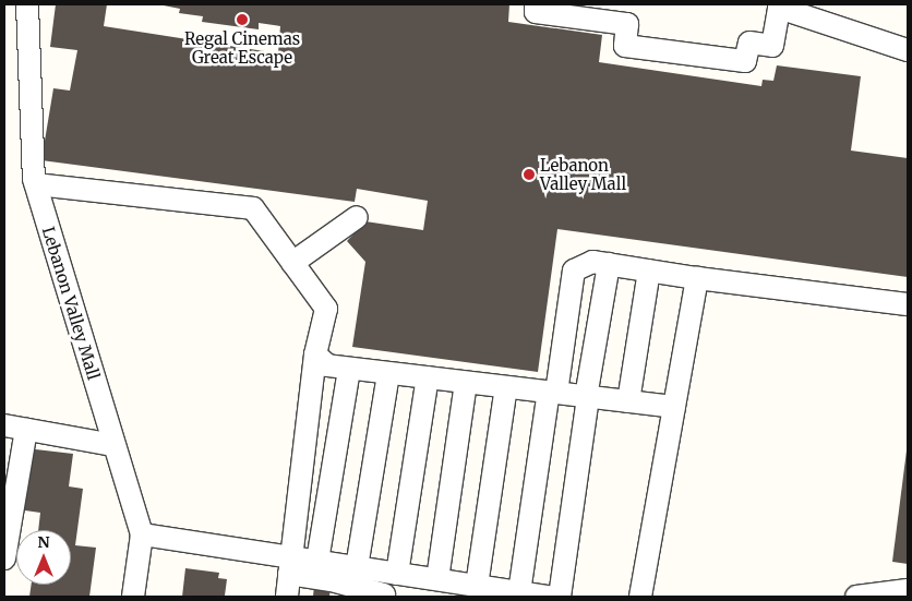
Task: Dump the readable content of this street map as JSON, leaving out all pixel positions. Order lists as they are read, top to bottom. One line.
{"streets":{"lane":["Lebanon Valley Mall"]},"places":["Regal Cinemas Great Escape","Lebanon Valley Mall"],"north":"top"}
